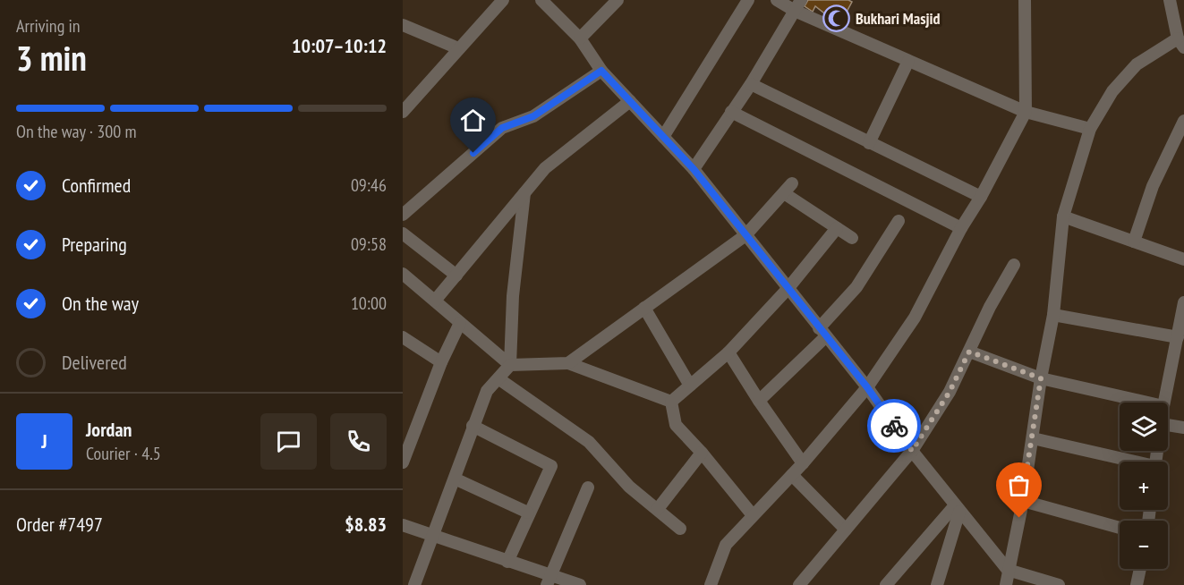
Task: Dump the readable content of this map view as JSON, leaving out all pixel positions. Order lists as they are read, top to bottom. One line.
{"places":{"mosque":["Bukhari Masjid"]},"page":{"heading":["3 min","Arriving in","10:07–10:12"],"panel":["Jordan","Courier · 4.5","Order #7497","$8.83"],"bar":"On the way · 300 m","list":[["Confirmed","09:46"],["Preparing","09:58"],["On the way","10:00"],"Delivered"],"map_buttons":["+","−"],"round":"J"}}
